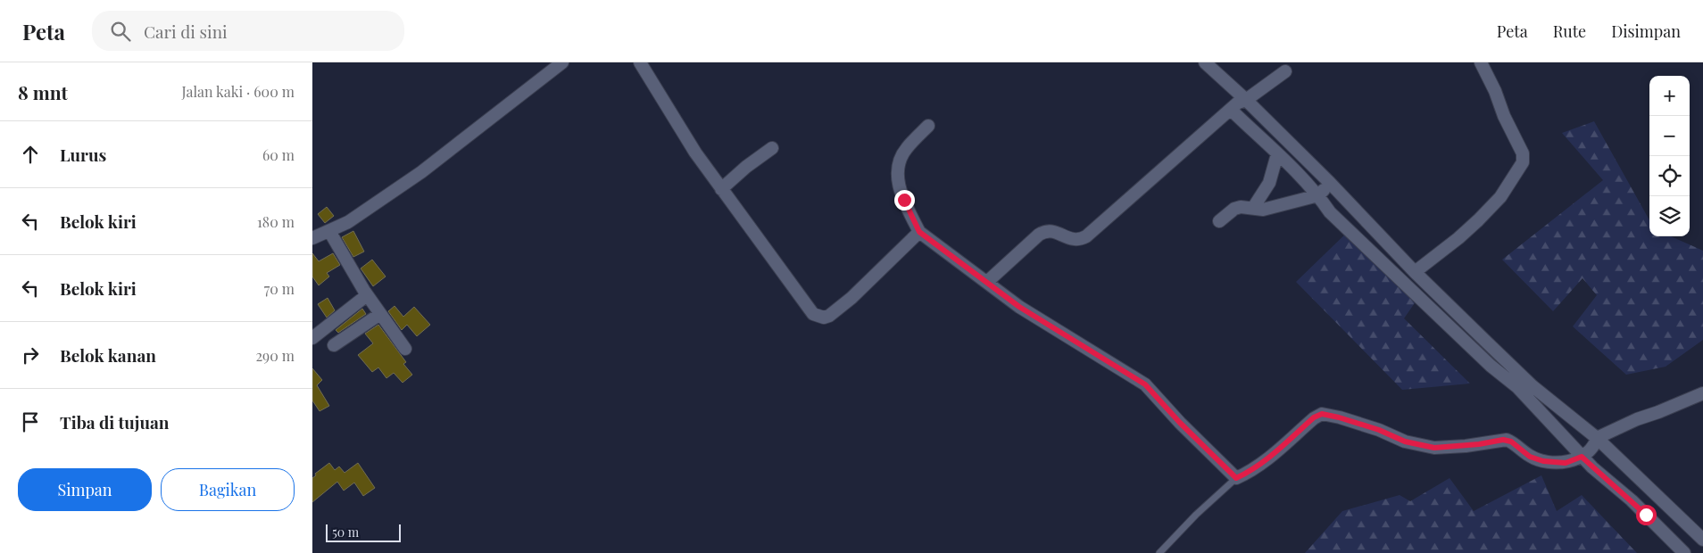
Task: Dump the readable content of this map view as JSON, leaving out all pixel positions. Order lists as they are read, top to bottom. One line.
{"scale_bar":"50 m","page":{"header":"Peta","search":"Cari di sini","nav":["Peta","Rute","Disimpan"],"heading":["8 mnt","Jalan kaki · 600 m"],"map_buttons":["+","−"],"list":[["Lurus","60 m"],["Belok kiri","180 m"],["Belok kiri","70 m"],["Belok kanan","290 m"],"Tiba di tujuan"],"buttons":["Simpan","Bagikan"],"scale":"50 m"}}
